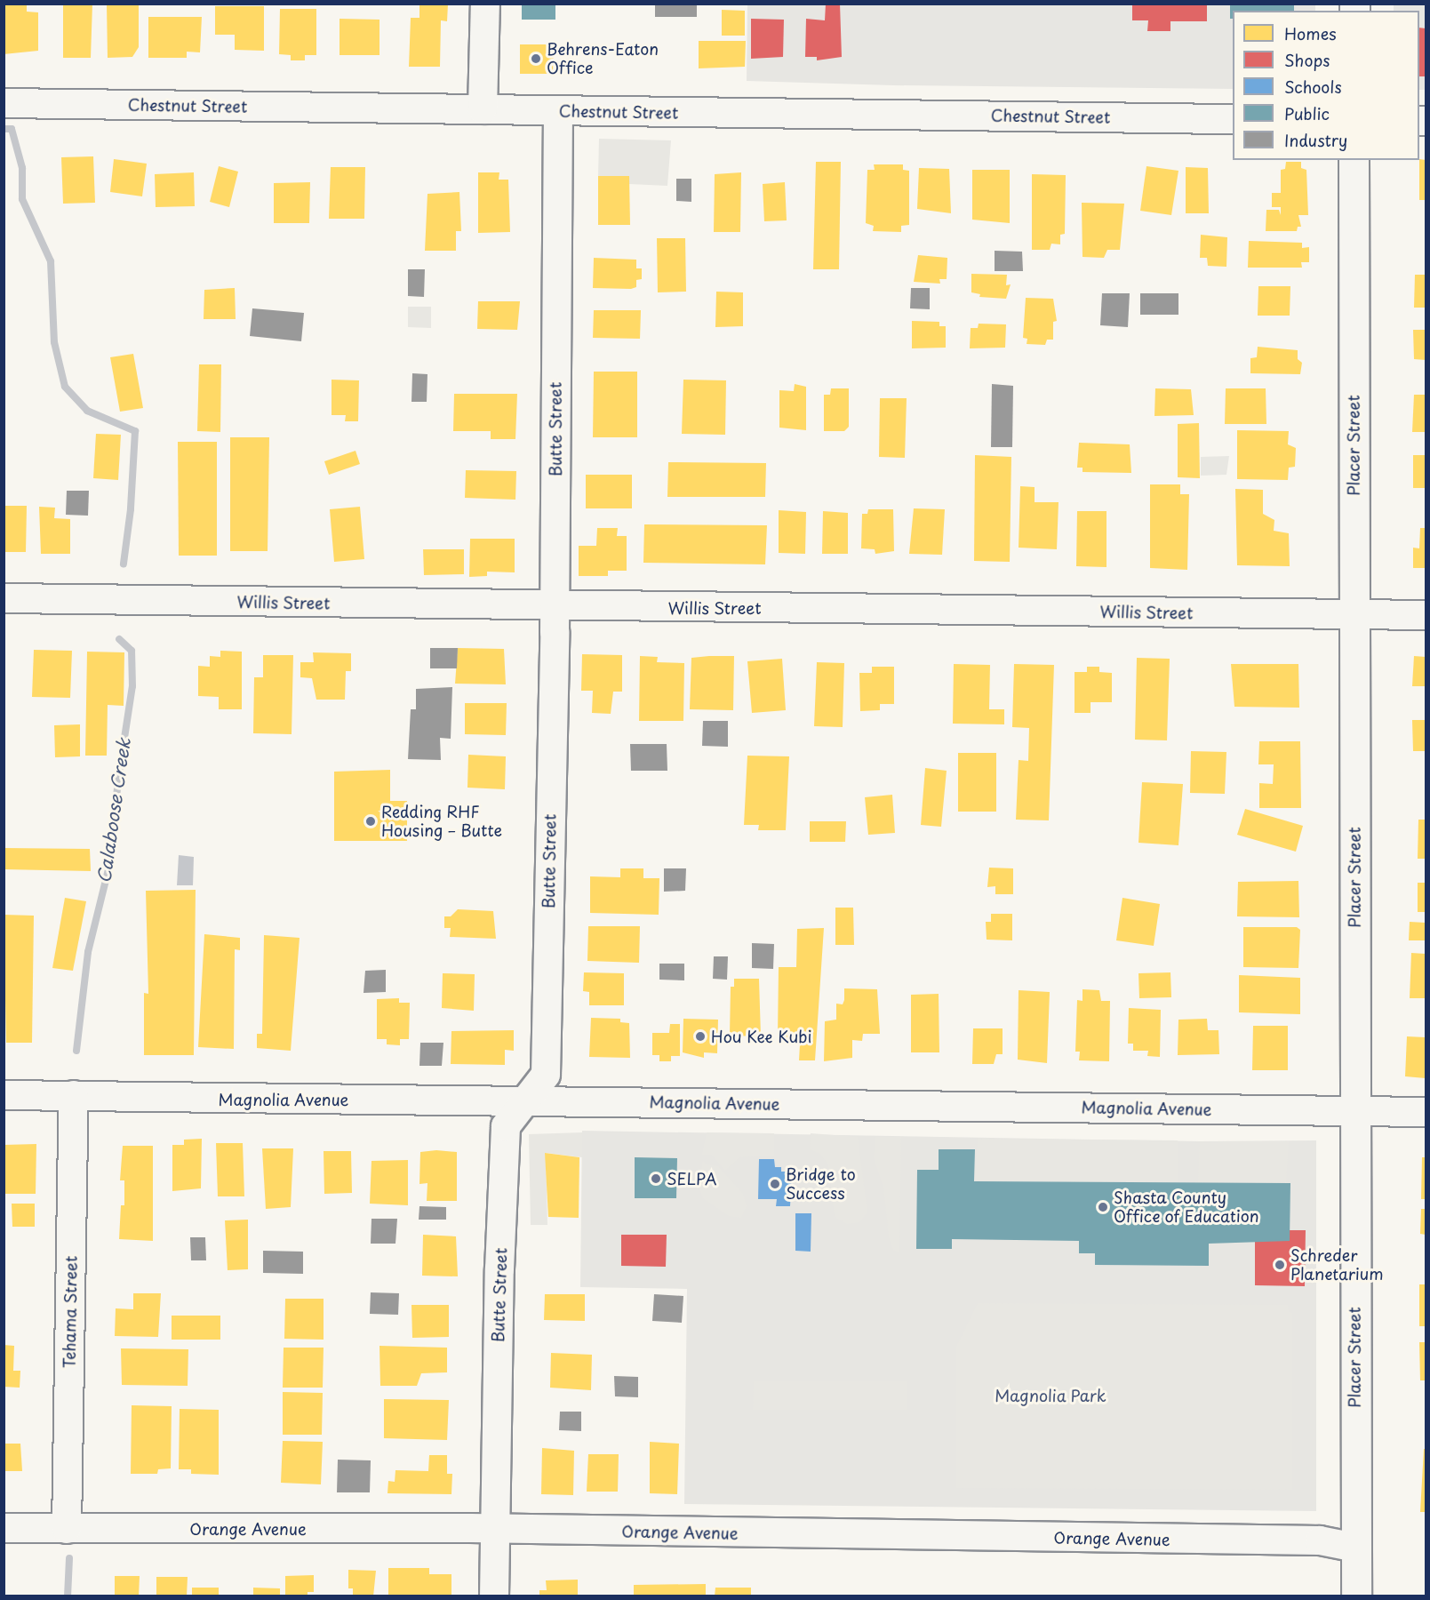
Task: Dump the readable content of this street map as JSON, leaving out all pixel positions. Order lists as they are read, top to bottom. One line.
{"streets":{"main road":["Placer Street"],"street":["Chestnut Street","Butte Street","Willis Street","Magnolia Avenue","Tehama Street","Orange Avenue"]},"crossings":[["Chestnut Street","Butte Street"],["Butte Street","Willis Street"],["Butte Street","Magnolia Avenue"],["Butte Street","Orange Avenue"],["Placer Street","Willis Street"],["Placer Street","Magnolia Avenue"],["Placer Street","Orange Avenue"],["Magnolia Avenue","Tehama Street"],["Tehama Street","Orange Avenue"]],"water":["Calaboose Creek"],"parks":["Magnolia Park"],"places":["Behrens-Eaton Office","Redding RHF Housing – Butte","Hou Kee Kubi","SELPA","Bridge to Success","Shasta County Office of Education","Schreder Planetarium"],"legend":["Homes","Shops","Schools","Public","Industry"]}
